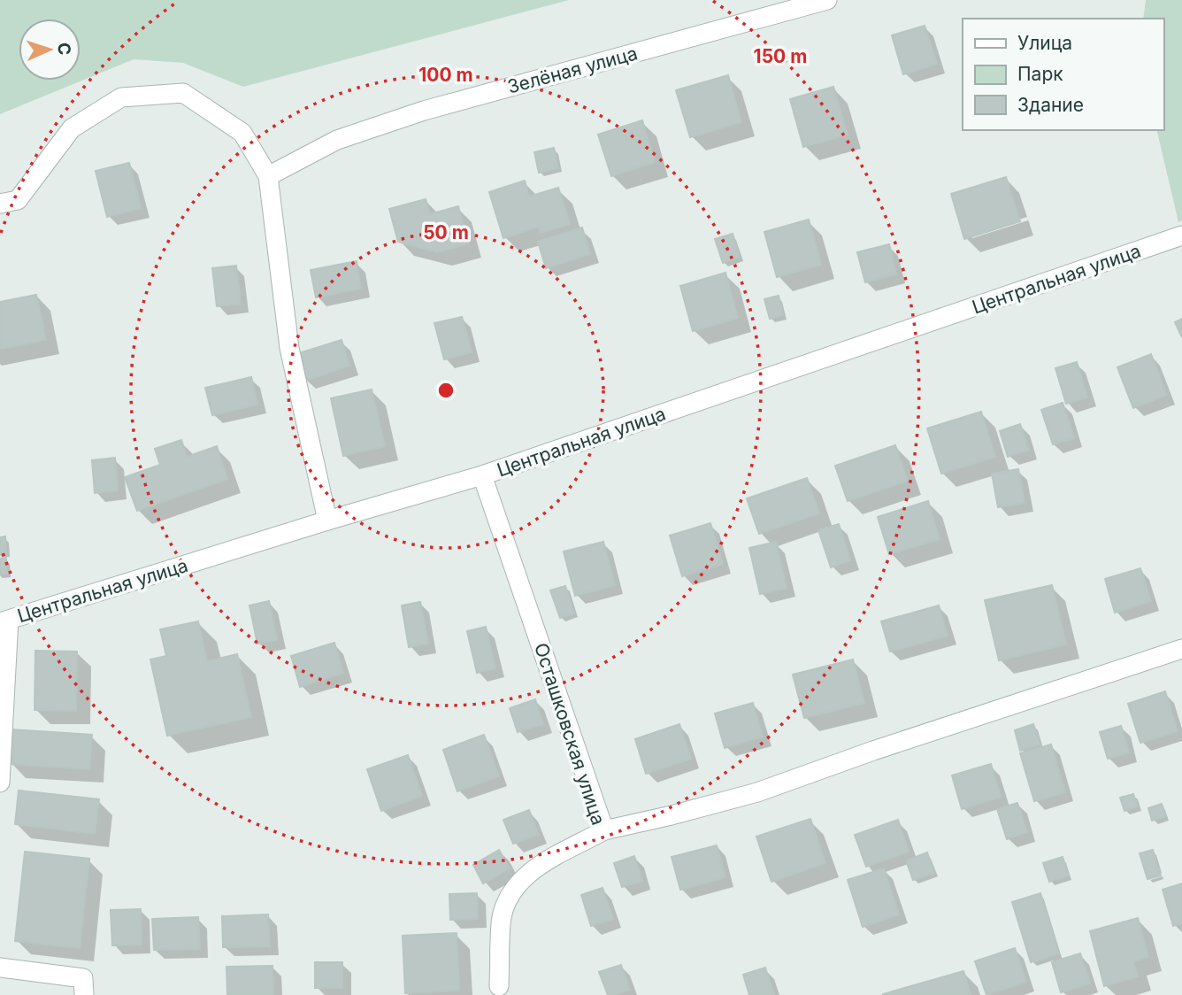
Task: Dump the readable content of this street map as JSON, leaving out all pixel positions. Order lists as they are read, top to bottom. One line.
{"streets":{"street":["Зелёная улица","Центральная улица","Осташковская улица"]},"crossings":[["Центральная улица","Осташковская улица"]],"legend":["Улица","Парк","Здание"],"north":"right","rings":["150 m","100 m","50 m"]}
